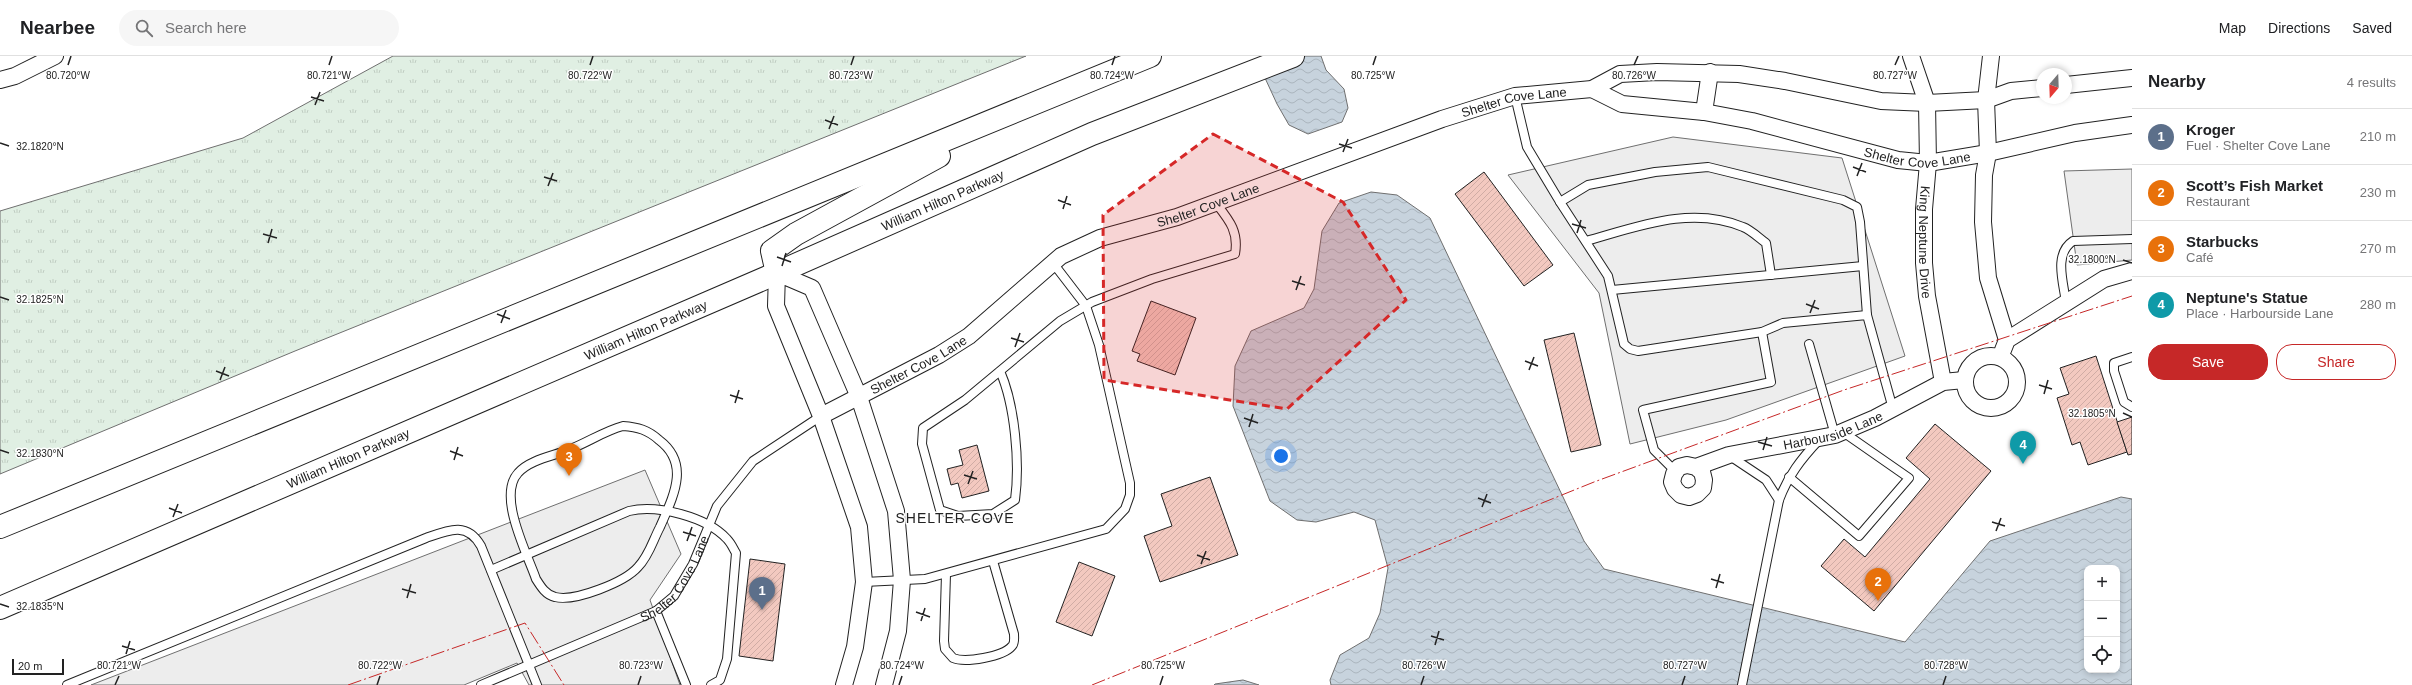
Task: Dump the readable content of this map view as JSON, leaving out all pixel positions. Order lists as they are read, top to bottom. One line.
{"streets":{"highway":["William Hilton Parkway"],"street":["Shelter Cove Lane","King Neptune Drive","Harbourside Lane"]},"crossings":[["Shelter Cove Lane","William Hilton Parkway"],["Shelter Cove Lane","King Neptune Drive"],["King Neptune Drive","Harbourside Lane"]],"districts":["SHELTER COVE"],"scale_bar":"20 m","north":"bottom","page":{"header":"Nearbee","search":"Search here","nav":["Map","Directions","Saved"],"heading":["Nearby","4 results"],"list":[{"mark":"1","name":"Kroger","note":"Fuel · Shelter Cove Lane","value":"210 m"},{"mark":"2","name":"Scott’s Fish Market","note":"Restaurant","value":"230 m"},{"mark":"3","name":"Starbucks","note":"Café","value":"270 m"},{"mark":"4","name":"Neptune's Statue","note":"Place · Harbourside Lane","value":"280 m"}],"buttons":["Save","Share"],"pins":["4","3","2","1"],"map_buttons":["+","−"],"scale":"20 m"},"coordinates":["80.720°W","80.721°W","80.722°W","80.723°W","80.724°W","80.725°W","80.726°W","80.727°W","32.1820°N","32.1800°N","32.1825°N","32.1805°N","32.1830°N","32.1835°N","80.728°W"]}
